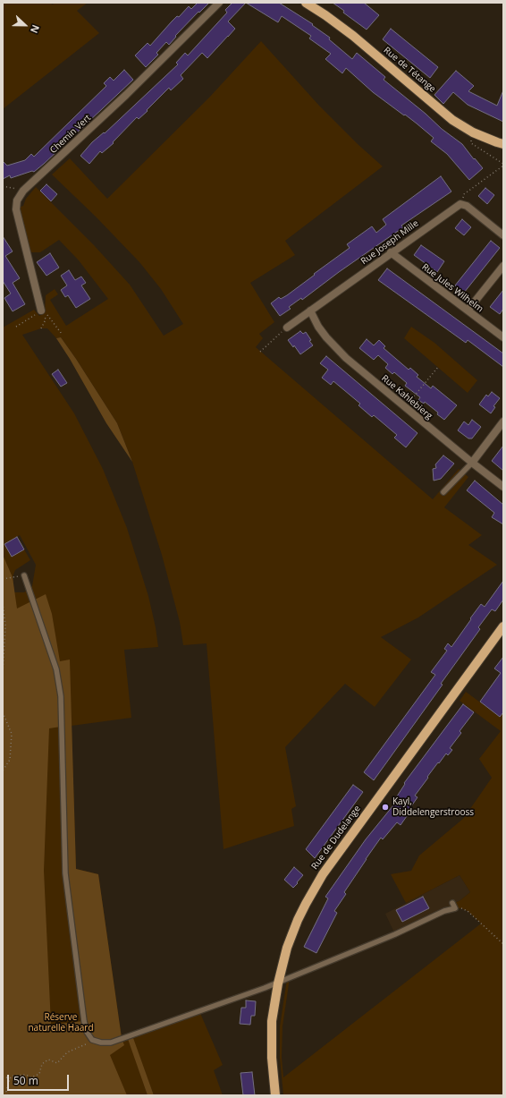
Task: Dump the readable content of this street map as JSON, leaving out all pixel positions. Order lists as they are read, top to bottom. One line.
{"streets":{"main road":["Rue de Tétange","Rue de Dudelange"],"street":["Chemin Vert","Rue Joseph Mille","Rue Jules Wilhelm","Rue Kahlebierg"]},"crossings":[["Rue Joseph Mille","Rue Jules Wilhelm"],["Rue Joseph Mille","Rue Kahlebierg"]],"parks":["Réserve naturelle Haard"],"places":["Kayl, Diddelengerstrooss"],"scale_bar":"50 m","north":"right"}
